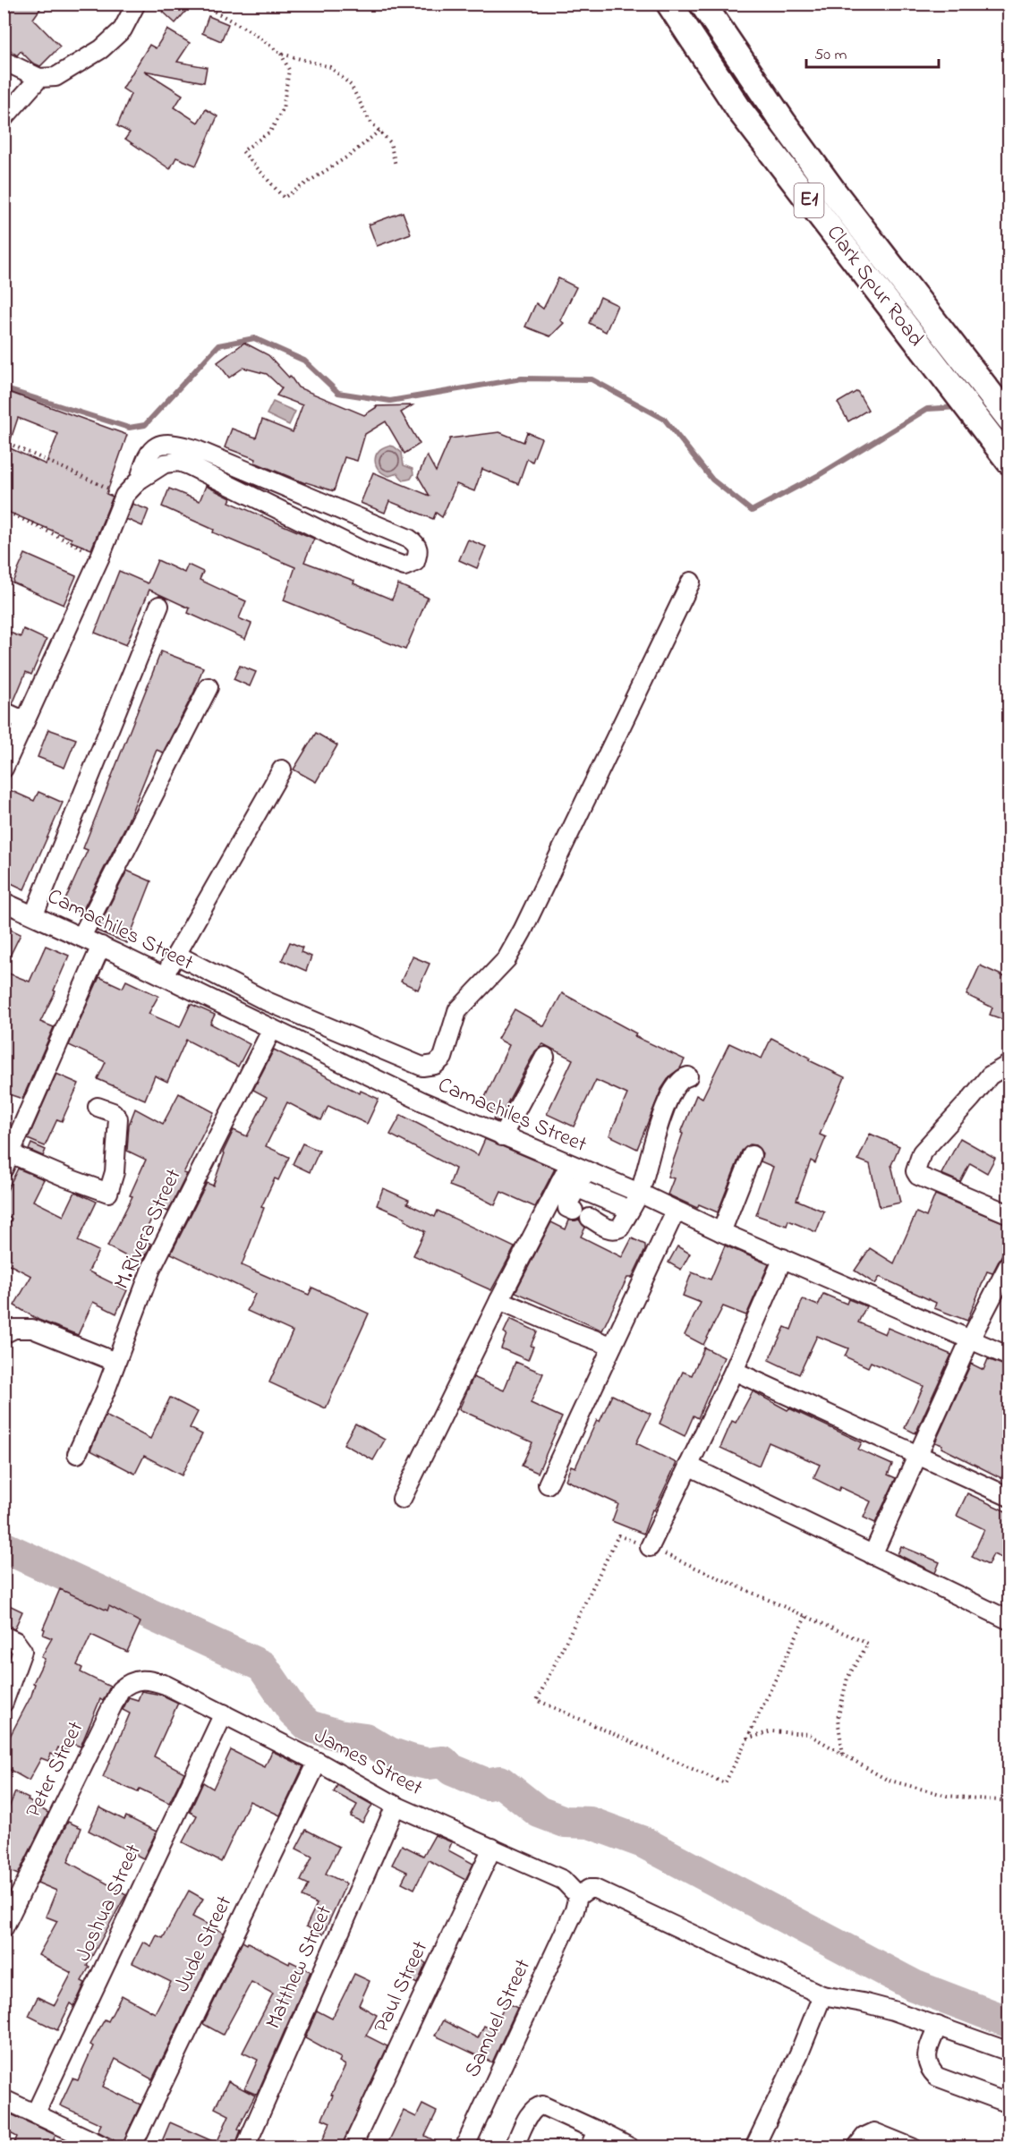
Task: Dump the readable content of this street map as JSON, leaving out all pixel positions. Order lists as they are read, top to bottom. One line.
{"streets":{"highway":["E1","Clark Spur Road"],"street":["Camachiles Street","M.Rivera Street","James Street","Peter Street","Joshua Street","Jude Street","Matthew Street","Paul Street","Samuel Street"]},"crossings":[["Camachiles Street","M.Rivera Street"],["James Street","Peter Street"],["James Street","Joshua Street"],["James Street","Jude Street"],["James Street","Matthew Street"],["James Street","Paul Street"],["James Street","Samuel Street"]],"scale_bar":"50 m"}
